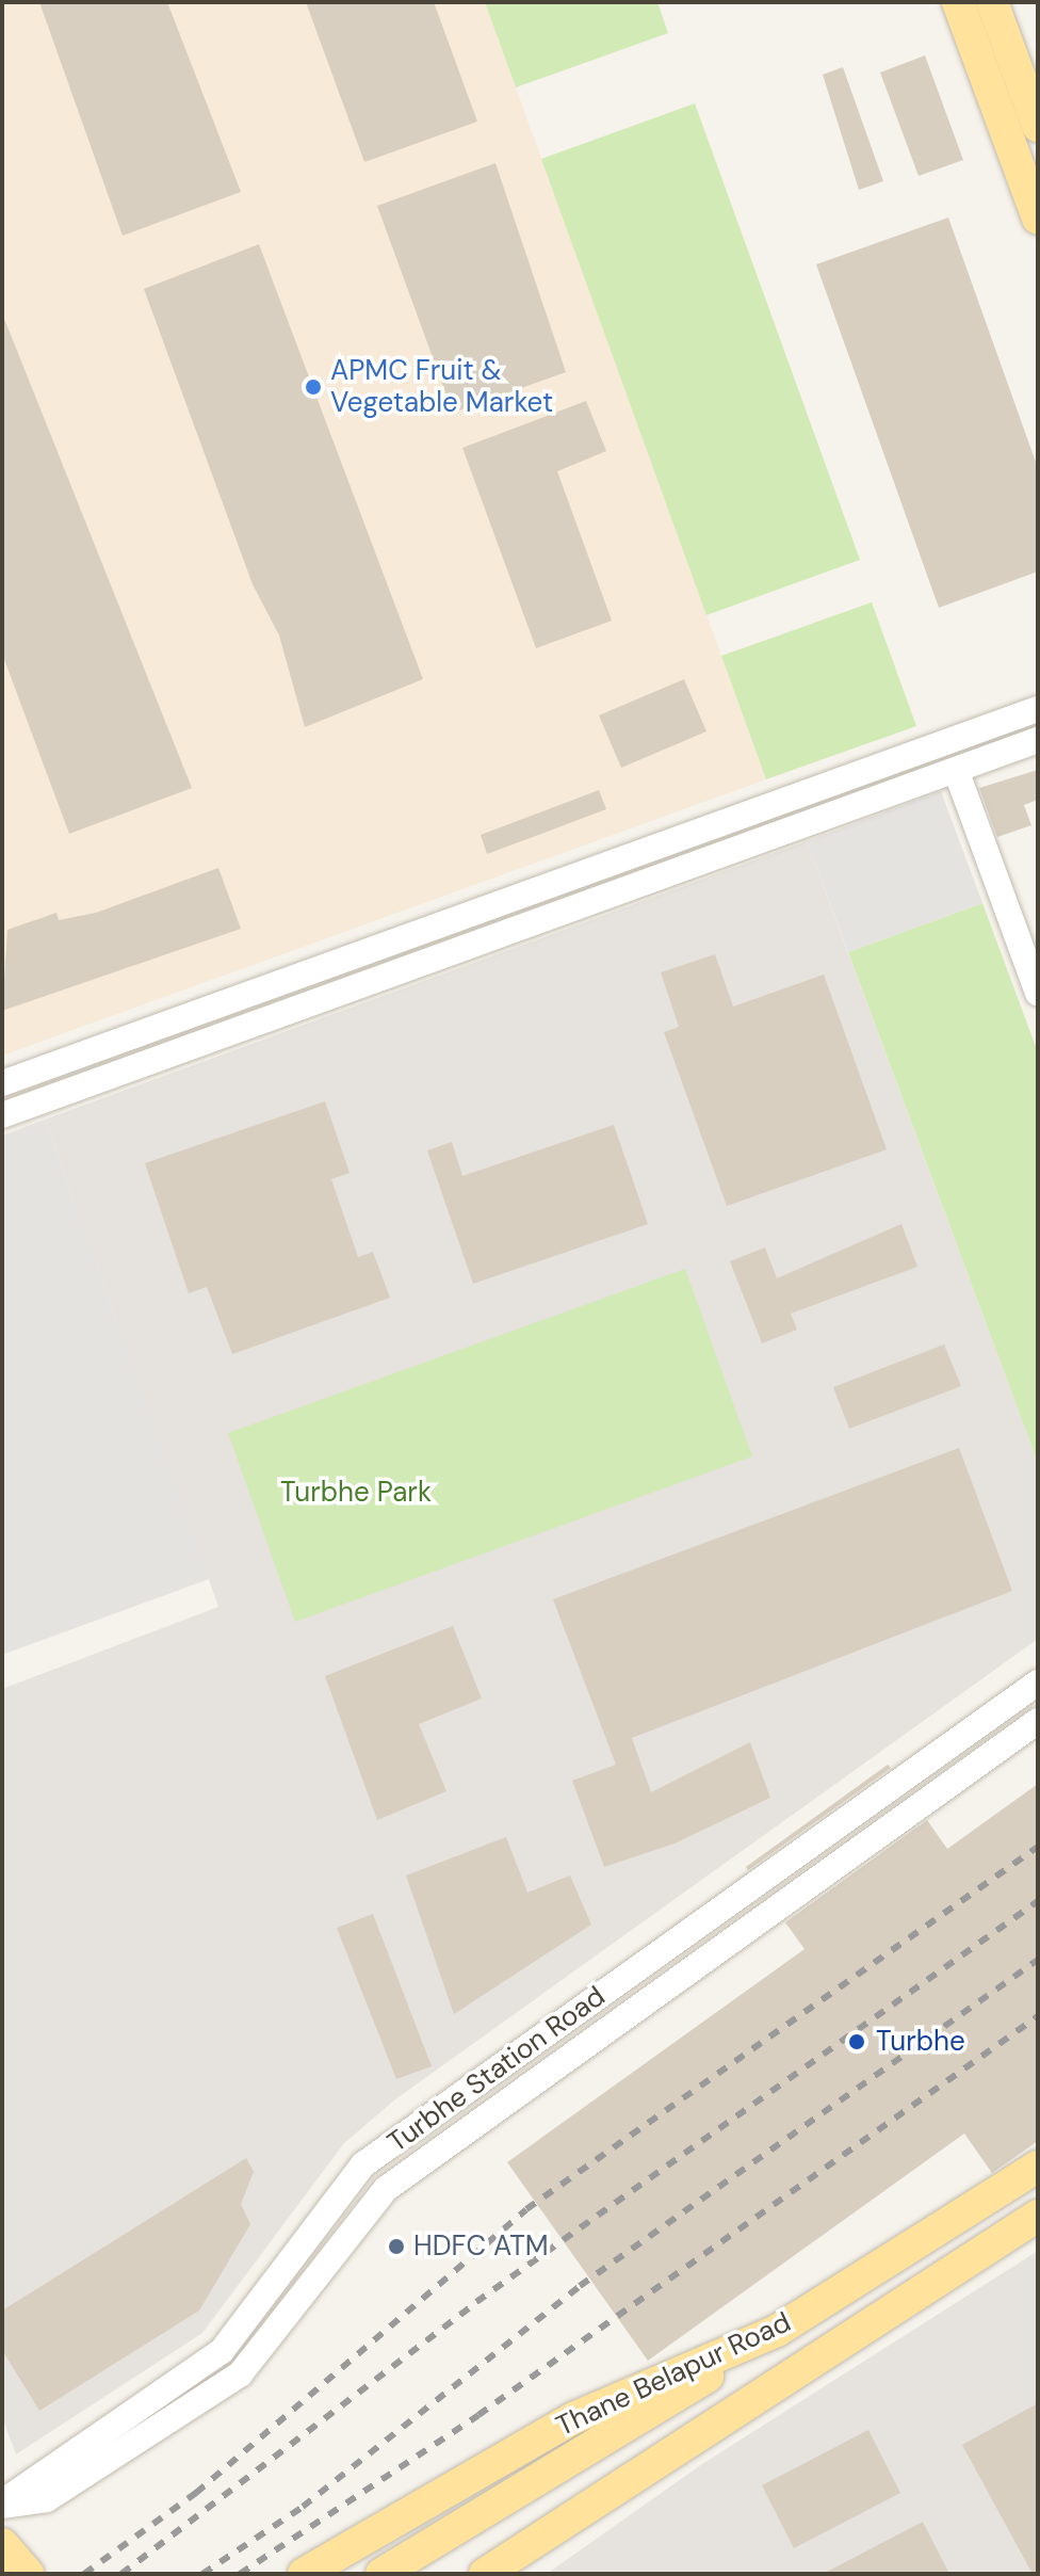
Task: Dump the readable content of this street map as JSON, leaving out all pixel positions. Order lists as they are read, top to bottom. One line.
{"streets":{"main road":["Thane Belapur Road"],"street":["Turbhe Station Road"]},"parks":["Turbhe Park"],"places":["APMC Fruit & Vegetable Market","Turbhe","HDFC ATM"]}
